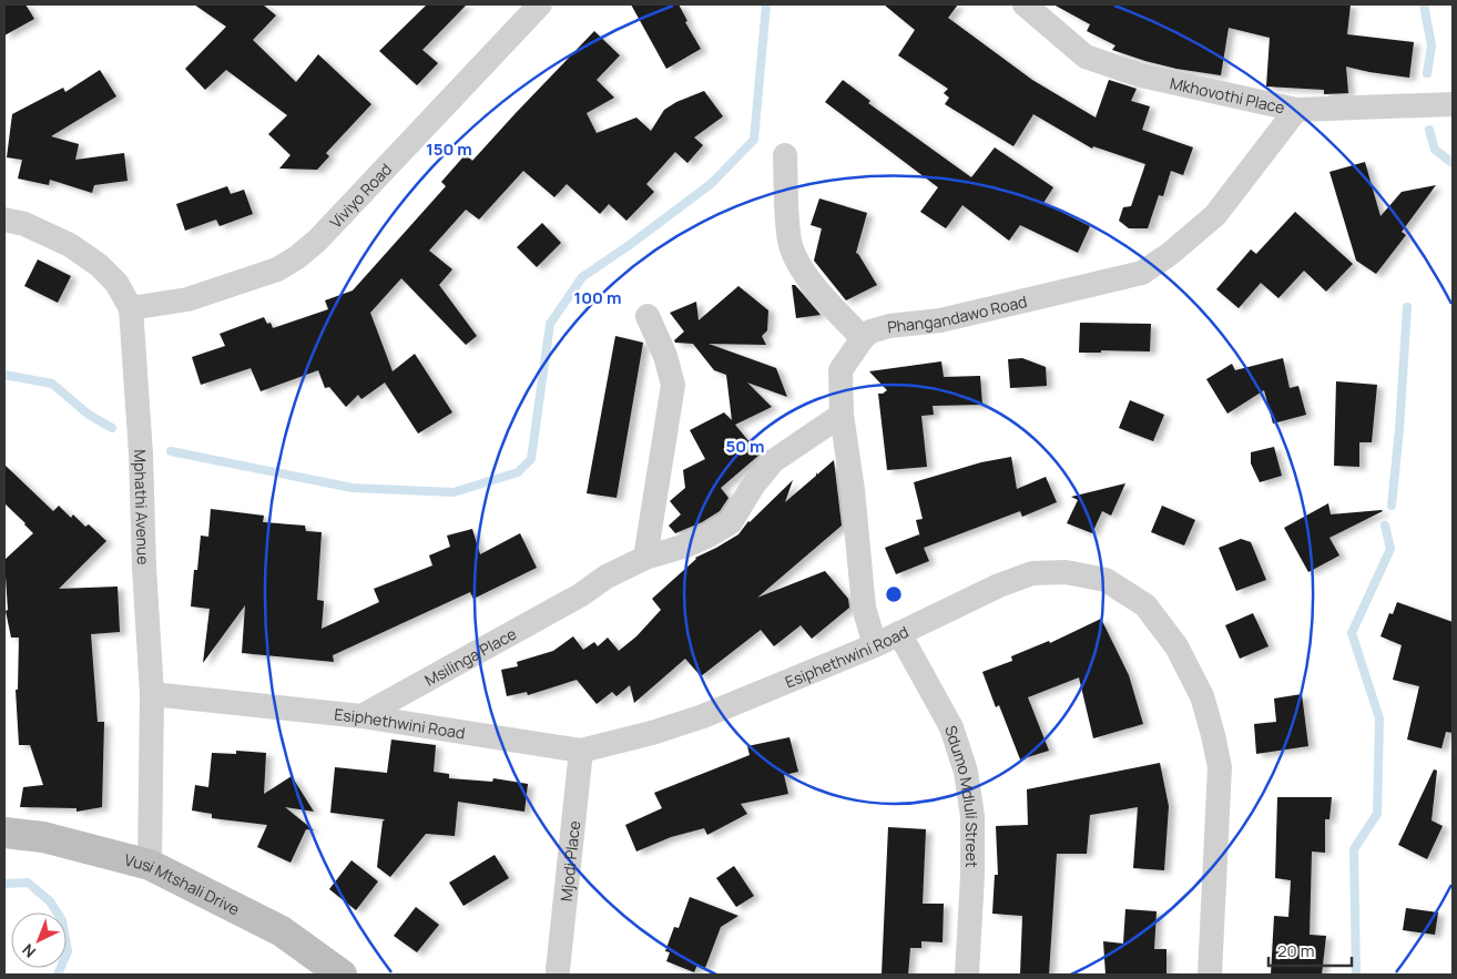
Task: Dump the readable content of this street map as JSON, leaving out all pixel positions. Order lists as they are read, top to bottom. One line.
{"streets":{"street":["Mkhovothi Place","Viviyo Road","Phangandawo Road","Mphathi Avenue","Msilinga Place","Esiphethwini Road","Sdumo Mdluli Street","Mjodi Place","Vusi Mtshali Drive"]},"crossings":[["Mkhovothi Place","Phangandawo Road"],["Viviyo Road","Mphathi Avenue"],["Mphathi Avenue","Esiphethwini Road"],["Mphathi Avenue","Vusi Mtshali Drive"],["Msilinga Place","Esiphethwini Road"],["Esiphethwini Road","Sdumo Mdluli Street"],["Esiphethwini Road","Mjodi Place"]],"scale_bar":"20 m","north":"bottom left","rings":["150 m","100 m","50 m"]}
